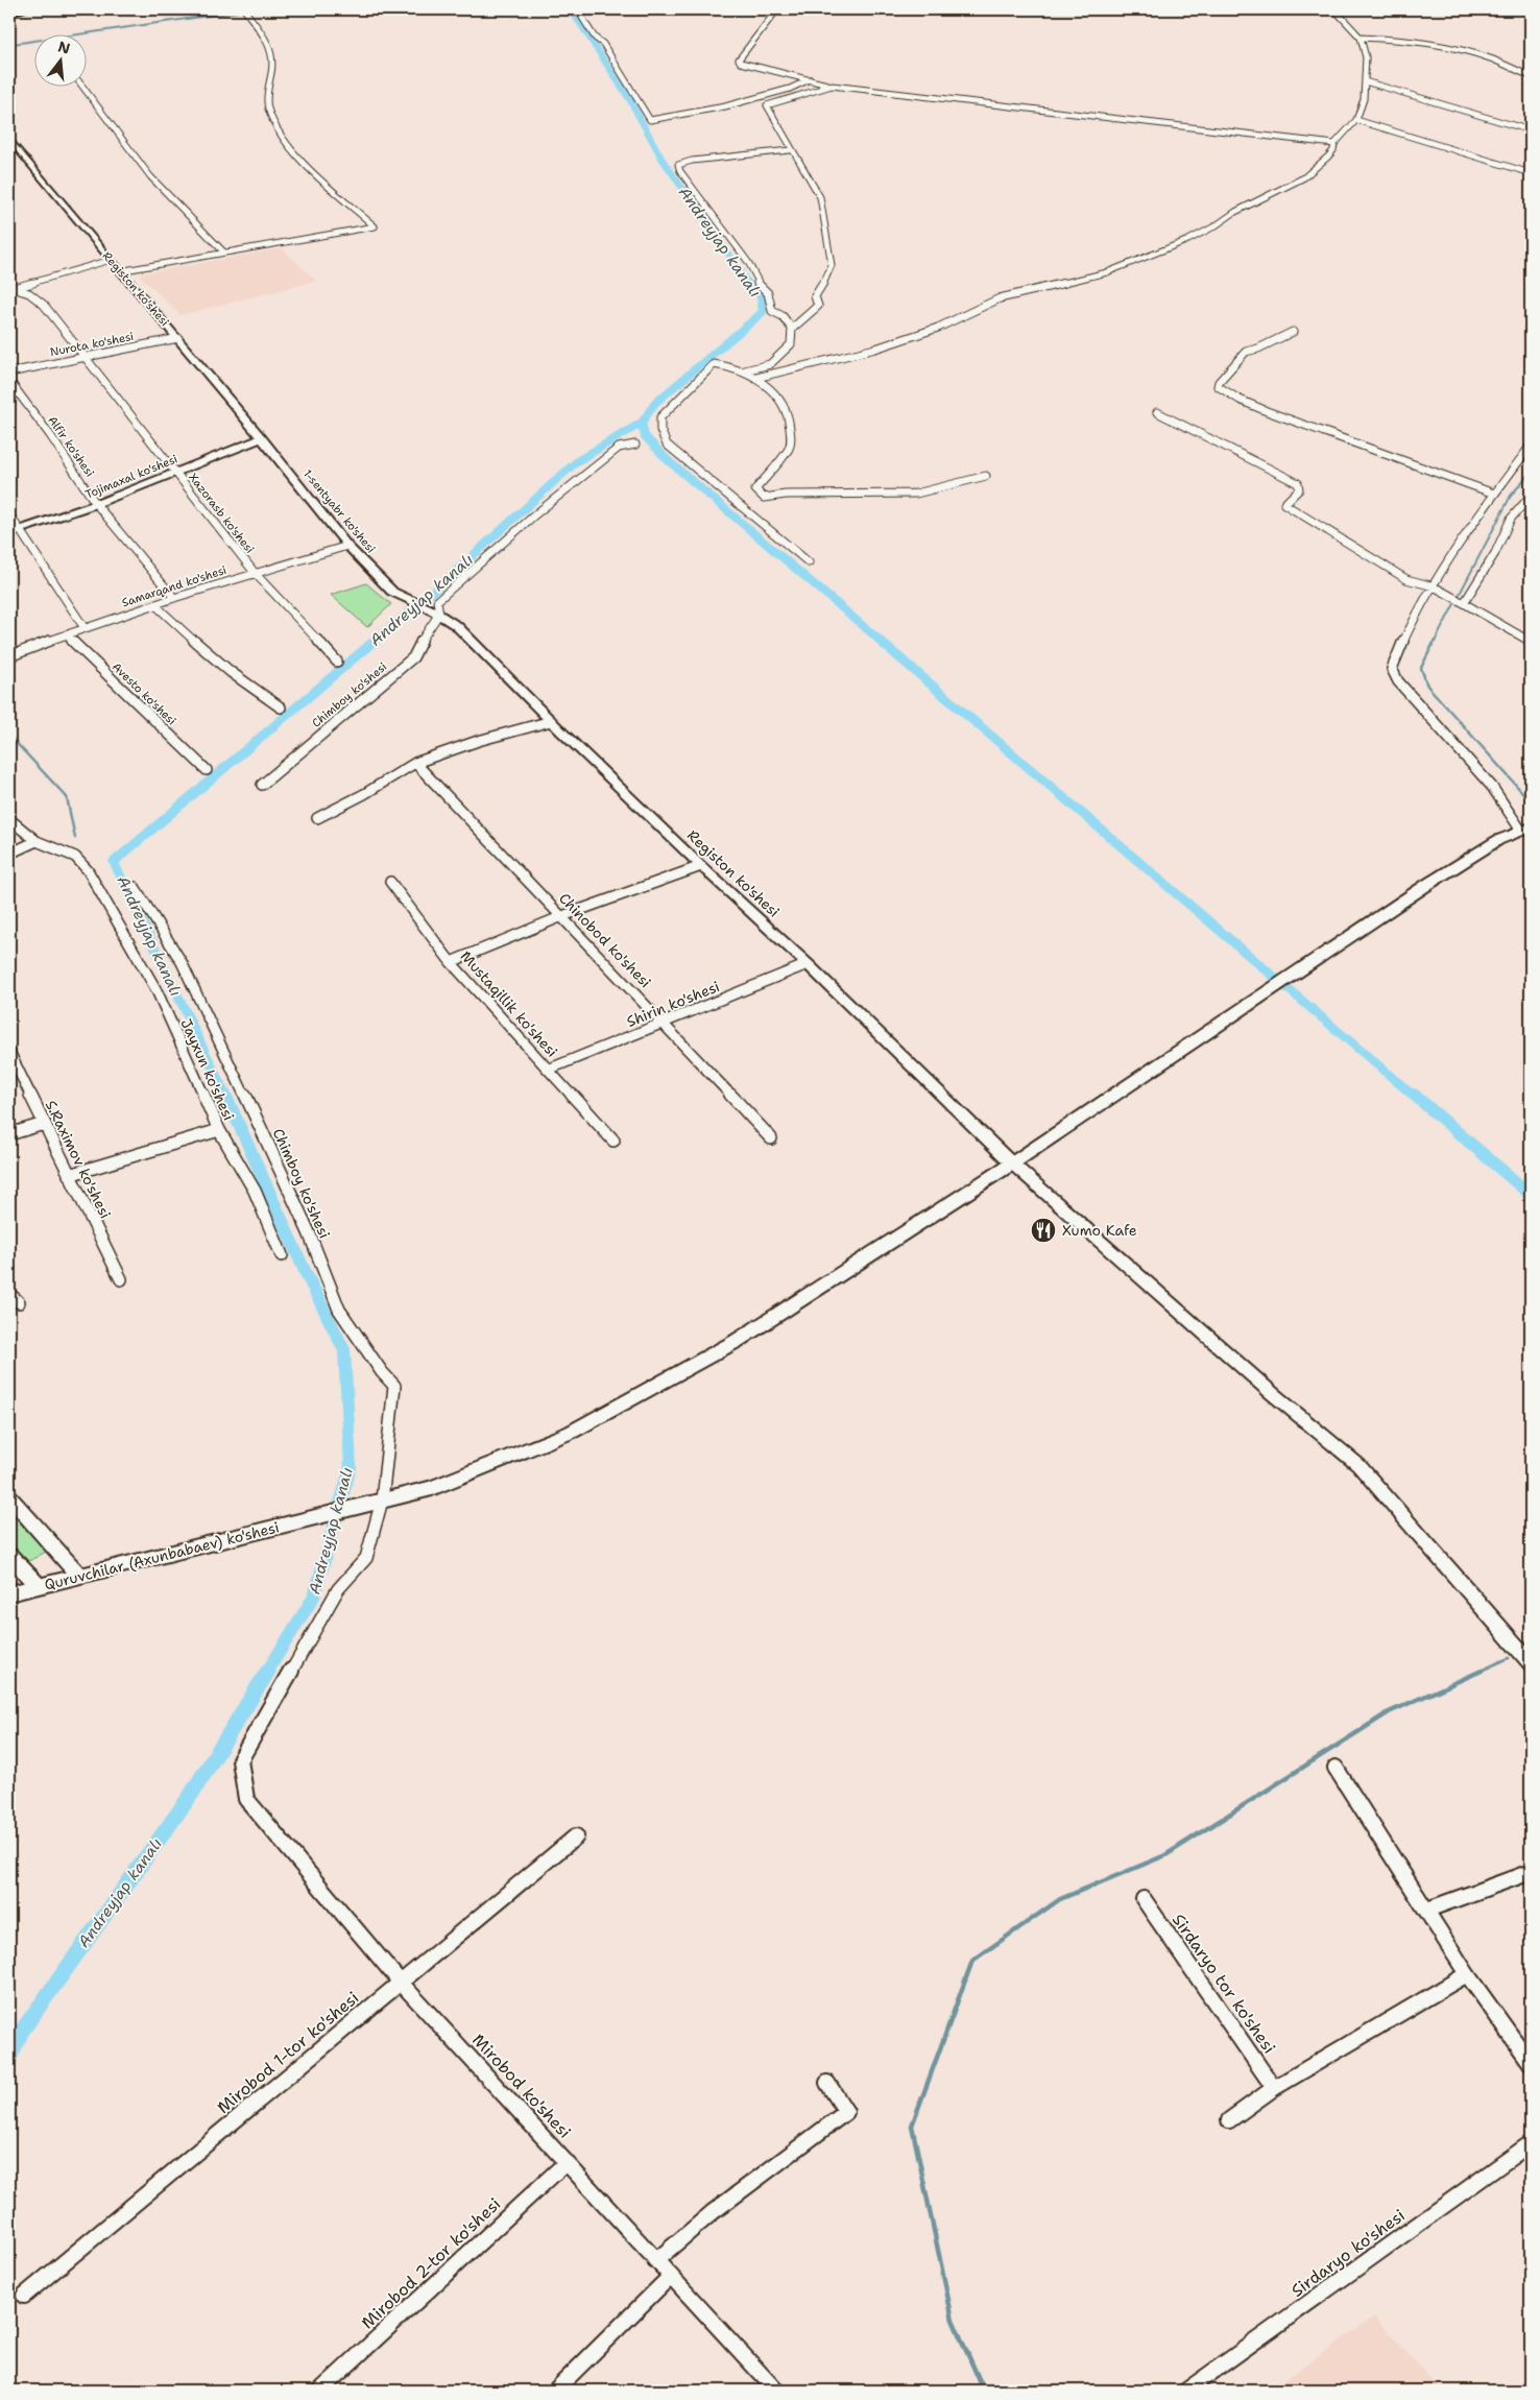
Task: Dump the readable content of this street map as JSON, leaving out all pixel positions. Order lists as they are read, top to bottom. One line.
{"streets":{"main road":["Quruvchilar (Axunbabaev) ko'shesi"],"street":["Registon ko'shesi","Nurota ko'shesi","Alfir ko'shesi","Tojimaxal ko'shesi","1-sentyabr ko'shesi","Xazorasb ko'shesi","Samarqand ko'shesi","Avesto ko'shesi","Chimboy ko'shesi","Chinobod ko'shesi","Mustaqillik ko'shesi","Shirin ko'shesi","Jayxun ko'shesi","S.Raximov ko'shesi","Sirdaryo tor ko'shesi","Mirobod 1-tor ko'shesi","Mirobod ko'shesi","Sirdaryo ko'shesi","Mirobod 2-tor ko'shesi"]},"crossings":[["Registon ko'shesi","Nurota ko'shesi"],["Registon ko'shesi","Tojimaxal ko'shesi"],["Registon ko'shesi","1-sentyabr ko'shesi"],["Registon ko'shesi","Chimboy ko'shesi"],["Registon ko'shesi","Shirin ko'shesi"],["Registon ko'shesi","Quruvchilar (Axunbabaev) ko'shesi"],["Nurota ko'shesi","Xazorasb ko'shesi"],["Alfir ko'shesi","Tojimaxal ko'shesi"],["Alfir ko'shesi","Samarqand ko'shesi"],["Tojimaxal ko'shesi","1-sentyabr ko'shesi"],["Tojimaxal ko'shesi","Xazorasb ko'shesi"],["1-sentyabr ko'shesi","Samarqand ko'shesi"],["1-sentyabr ko'shesi","Chimboy ko'shesi"],["Xazorasb ko'shesi","Samarqand ko'shesi"],["Samarqand ko'shesi","Avesto ko'shesi"],["Chimboy ko'shesi","Quruvchilar (Axunbabaev) ko'shesi"],["Chimboy ko'shesi","Mirobod ko'shesi"],["Chinobod ko'shesi","Shirin ko'shesi"],["Mustaqillik ko'shesi","Shirin ko'shesi"],["Mirobod 1-tor ko'shesi","Mirobod ko'shesi"],["Mirobod ko'shesi","Mirobod 2-tor ko'shesi"]],"water":["Andreyjap kanalı"],"places":{"restaurant":["Xumo Kafe"]},"north":"top"}
